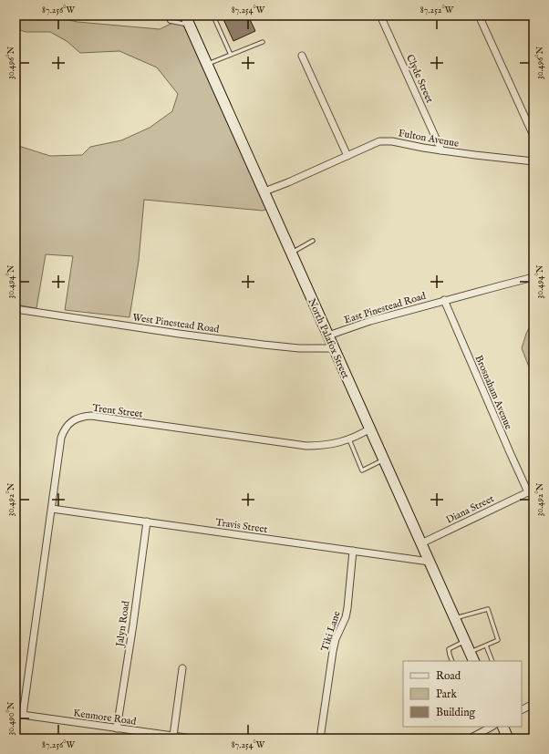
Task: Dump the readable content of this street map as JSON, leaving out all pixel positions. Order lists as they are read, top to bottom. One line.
{"streets":{"main road":["North Palafox Street"],"street":["Clyde Street","Fulton Avenue","East Pinestead Road","West Pinestead Road","Brosnaham Avenue","Trent Street","Diana Street","Travis Street","Jalyn Road","Tiki Lane","Kenmore Road"]},"crossings":[["Clyde Street","Fulton Avenue"],["Fulton Avenue","North Palafox Street"],["East Pinestead Road","North Palafox Street"],["East Pinestead Road","Brosnaham Avenue"],["West Pinestead Road","North Palafox Street"],["North Palafox Street","Trent Street"],["North Palafox Street","Diana Street"],["North Palafox Street","Travis Street"],["Brosnaham Avenue","Diana Street"],["Trent Street","Travis Street"],["Trent Street","Kenmore Road"],["Travis Street","Jalyn Road"],["Travis Street","Tiki Lane"],["Jalyn Road","Kenmore Road"]],"legend":["Road","Park","Building"],"coordinates":["87.256°W","87.254°W","87.252°W","30.496°N","30.494°N","30.492°N","30.490°N"]}
